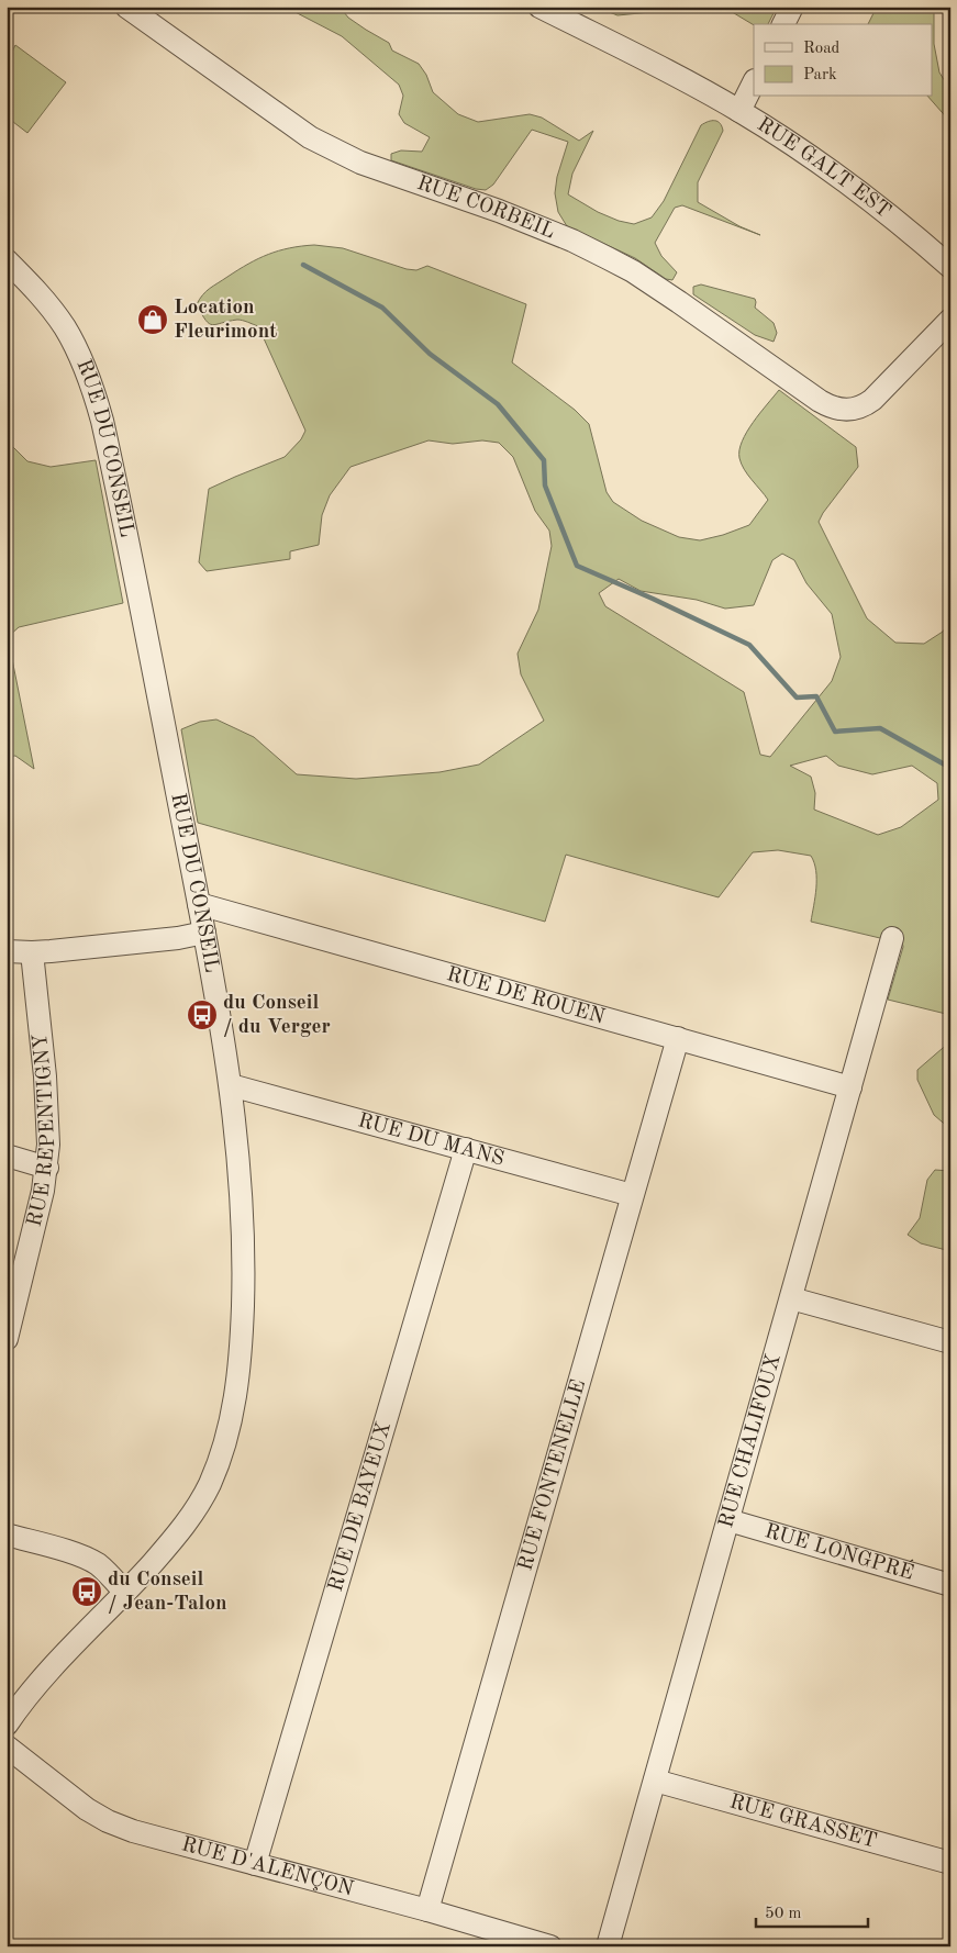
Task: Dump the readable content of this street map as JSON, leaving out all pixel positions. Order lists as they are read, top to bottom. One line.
{"streets":{"street":["RUE GALT EST","RUE CORBEIL","RUE DU CONSEIL","RUE DE ROUEN","RUE REPENTIGNY","RUE DU MANS","RUE CHALIFOUX","RUE FONTENELLE","RUE DE BAYEUX","RUE LONGPRÉ","RUE GRASSET","RUE D'ALENÇON"]},"crossings":[["RUE DU CONSEIL","RUE DE ROUEN"],["RUE DU CONSEIL","RUE DU MANS"],["RUE DE ROUEN","RUE CHALIFOUX"],["RUE DE ROUEN","RUE FONTENELLE"],["RUE DU MANS","RUE FONTENELLE"],["RUE DU MANS","RUE DE BAYEUX"],["RUE CHALIFOUX","RUE LONGPRÉ"],["RUE CHALIFOUX","RUE GRASSET"],["RUE FONTENELLE","RUE D'ALENÇON"],["RUE DE BAYEUX","RUE D'ALENÇON"]],"places":{"shop":["Location Fleurimont"],"bus stop":["du Conseil / du Verger","du Conseil / Jean-Talon"]},"legend":["Road","Park"],"scale_bar":"50 m"}
